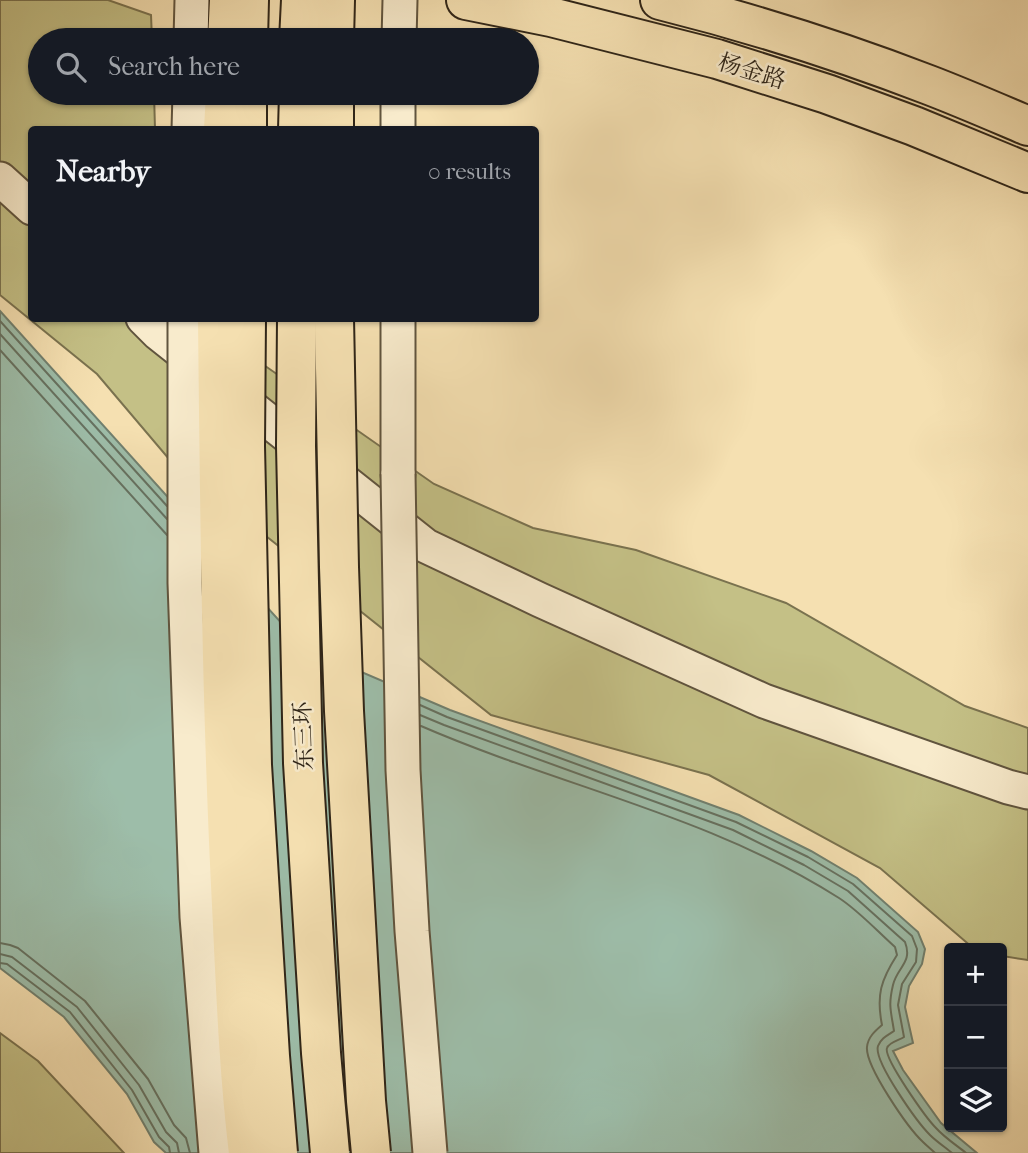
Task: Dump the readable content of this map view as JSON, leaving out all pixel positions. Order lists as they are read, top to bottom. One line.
{"streets":{"main road":["杨金路","东三环"]},"page":{"search":"Search here","heading":["Nearby","0 results"],"map_buttons":["+","−"]}}
